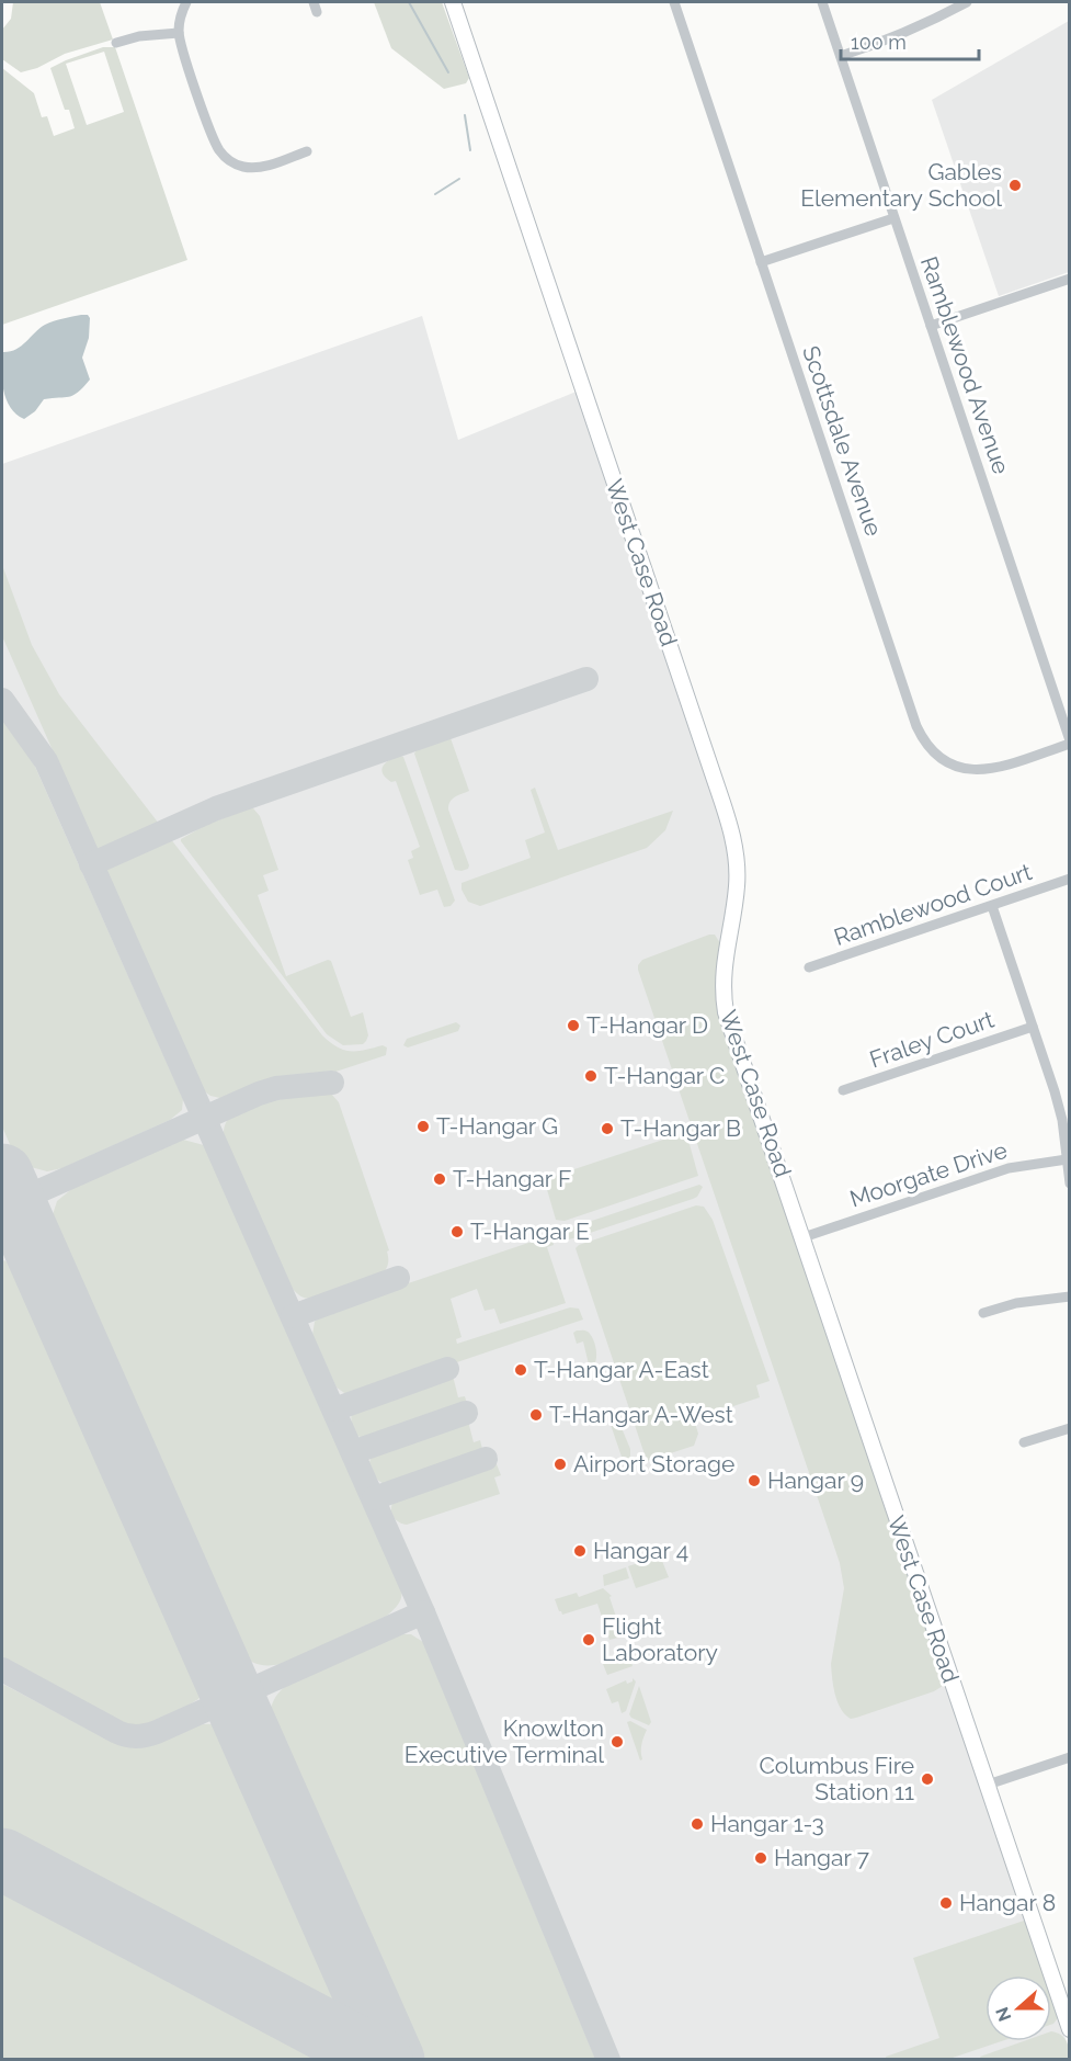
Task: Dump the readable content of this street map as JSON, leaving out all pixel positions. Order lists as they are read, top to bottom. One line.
{"streets":{"main road":["West Case Road"],"street":["Ramblewood Avenue","Scottsdale Avenue","Ramblewood Court","Fraley Court","Moorgate Drive"]},"crossings":[["Ramblewood Avenue","Scottsdale Avenue"],["West Case Road","Moorgate Drive"]],"places":["Gables Elementary School","T-Hangar D","T-Hangar C","T-Hangar G","T-Hangar B","T-Hangar F","T-Hangar E","T-Hangar A-East","T-Hangar A-West","Airport Storage","Hangar 9","Hangar 4","Flight Laboratory","Knowlton Executive Terminal","Columbus Fire Station 11","Hangar 1-3","Hangar 7","Hangar 8"],"scale_bar":"100 m","north":"left"}
